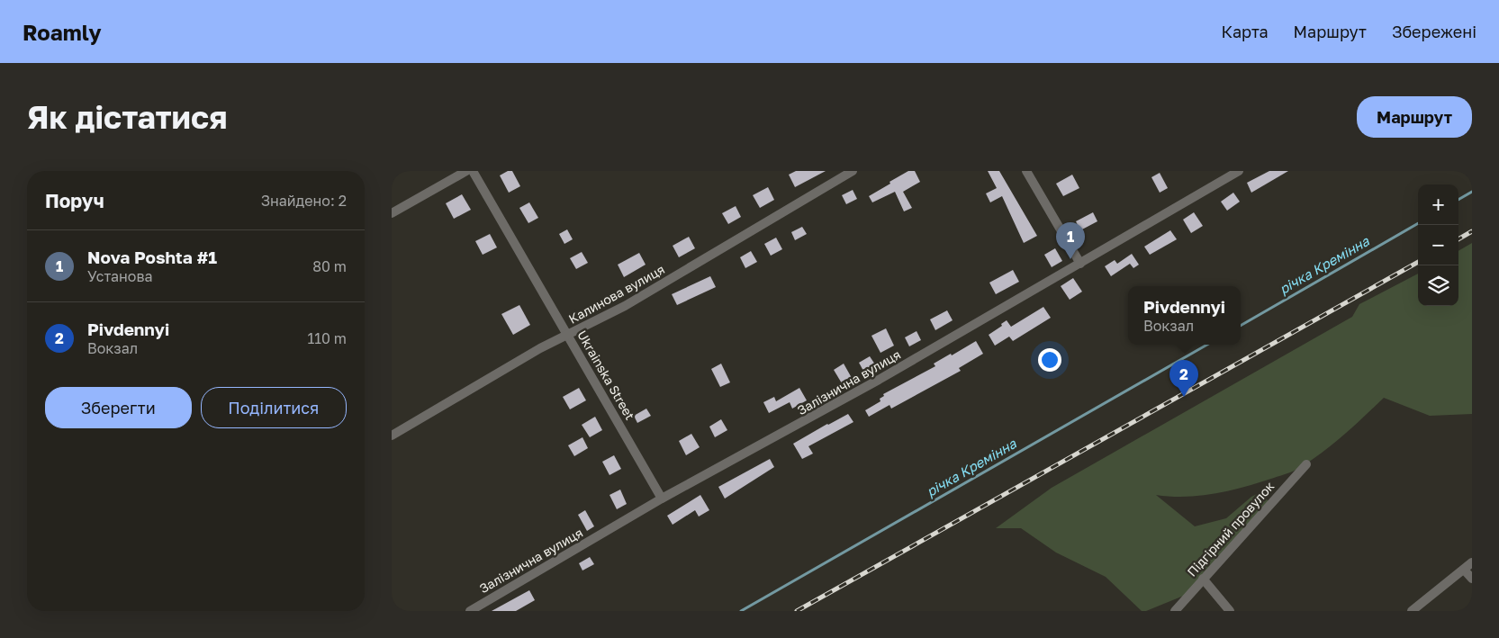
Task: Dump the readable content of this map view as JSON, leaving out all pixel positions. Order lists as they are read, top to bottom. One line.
{"streets":{"street":["Калинова вулиця","Ukrainska Street","Залізнична вулиця","Підгірний провулок"]},"crossings":[["Калинова вулиця","Ukrainska Street"],["Ukrainska Street","Залізнична вулиця"]],"water":["річка Кремінна"],"page":{"header":"Roamly","nav":["Карта","Маршрут","Збережені"],"buttons":["Маршрут",["Зберегти","Поділитися"]],"title":"Як дістатися","heading":["Поруч","Знайдено: 2"],"map_buttons":["+","−"],"pins":["1","2"],"list":[{"mark":"1","name":"Nova Poshta #1","note":"Установа","value":"80 m"},{"mark":"2","name":"Pivdennyi","note":"Вокзал","value":"110 m"}],"popup":["Pivdennyi","Вокзал"]}}
